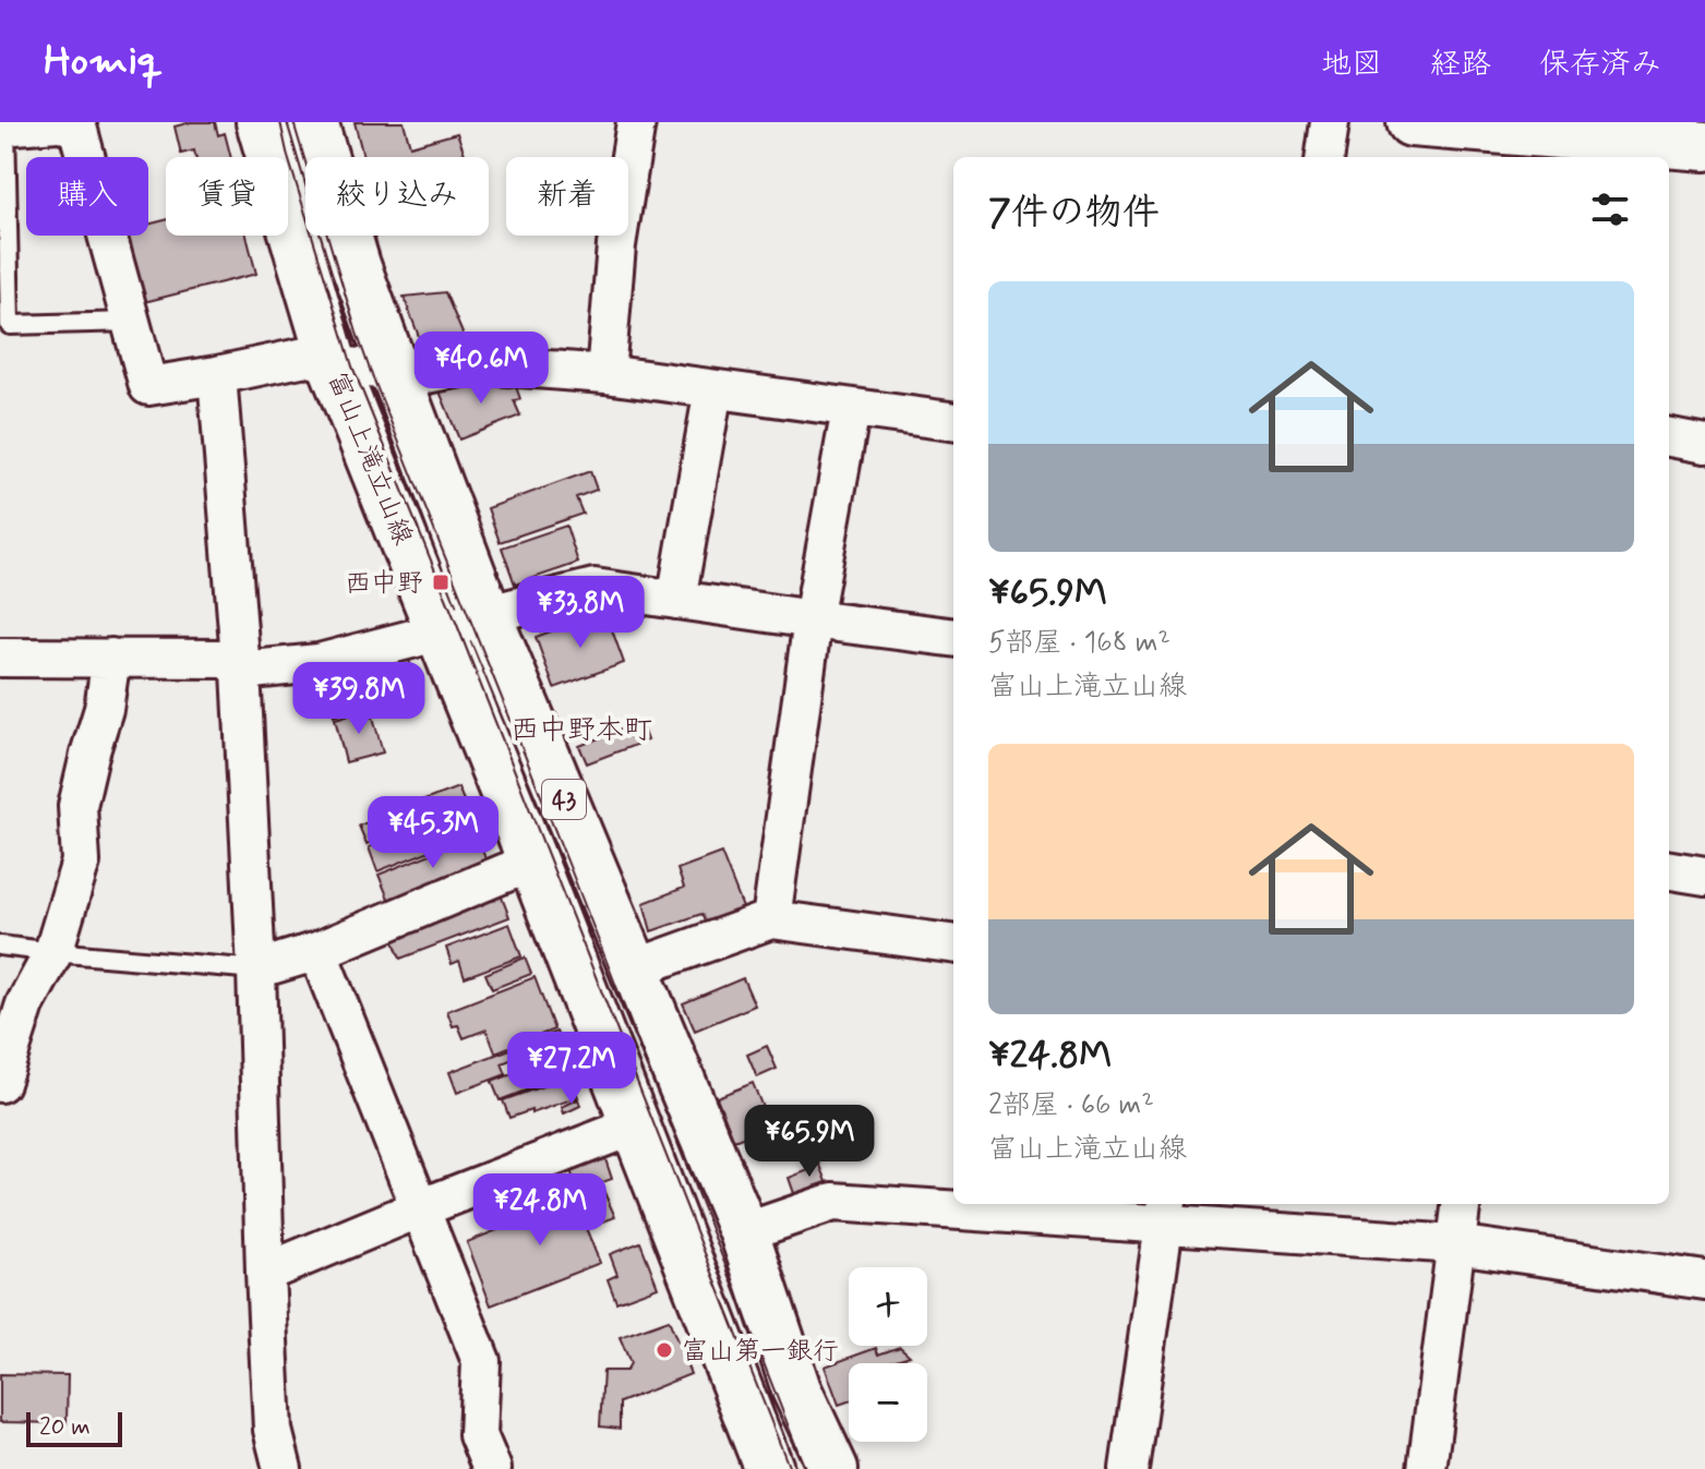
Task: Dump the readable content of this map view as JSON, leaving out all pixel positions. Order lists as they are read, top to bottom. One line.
{"streets":{"main road":["富山上滝立山線","43"]},"districts":["西中野本町"],"places":{"transit":["西中野"],"other":["富山第一銀行"]},"scale_bar":"20 m","page":{"header":"Homiq","nav":["地図","経路","保存済み"],"chip":["購入","賃貸","絞り込み","新着"],"heading":"7件の物件","list":[{"name":"¥65.9M","note":"5部屋 · 168 m² · 富山上滝立山線"},{"name":"¥24.8M","note":"2部屋 · 66 m² · 富山上滝立山線"}],"price":["¥40.6M","¥33.8M","¥39.8M","¥45.3M","¥27.2M","¥65.9M","¥24.8M"],"map_buttons":["+","−"],"scale":"20 m"}}
